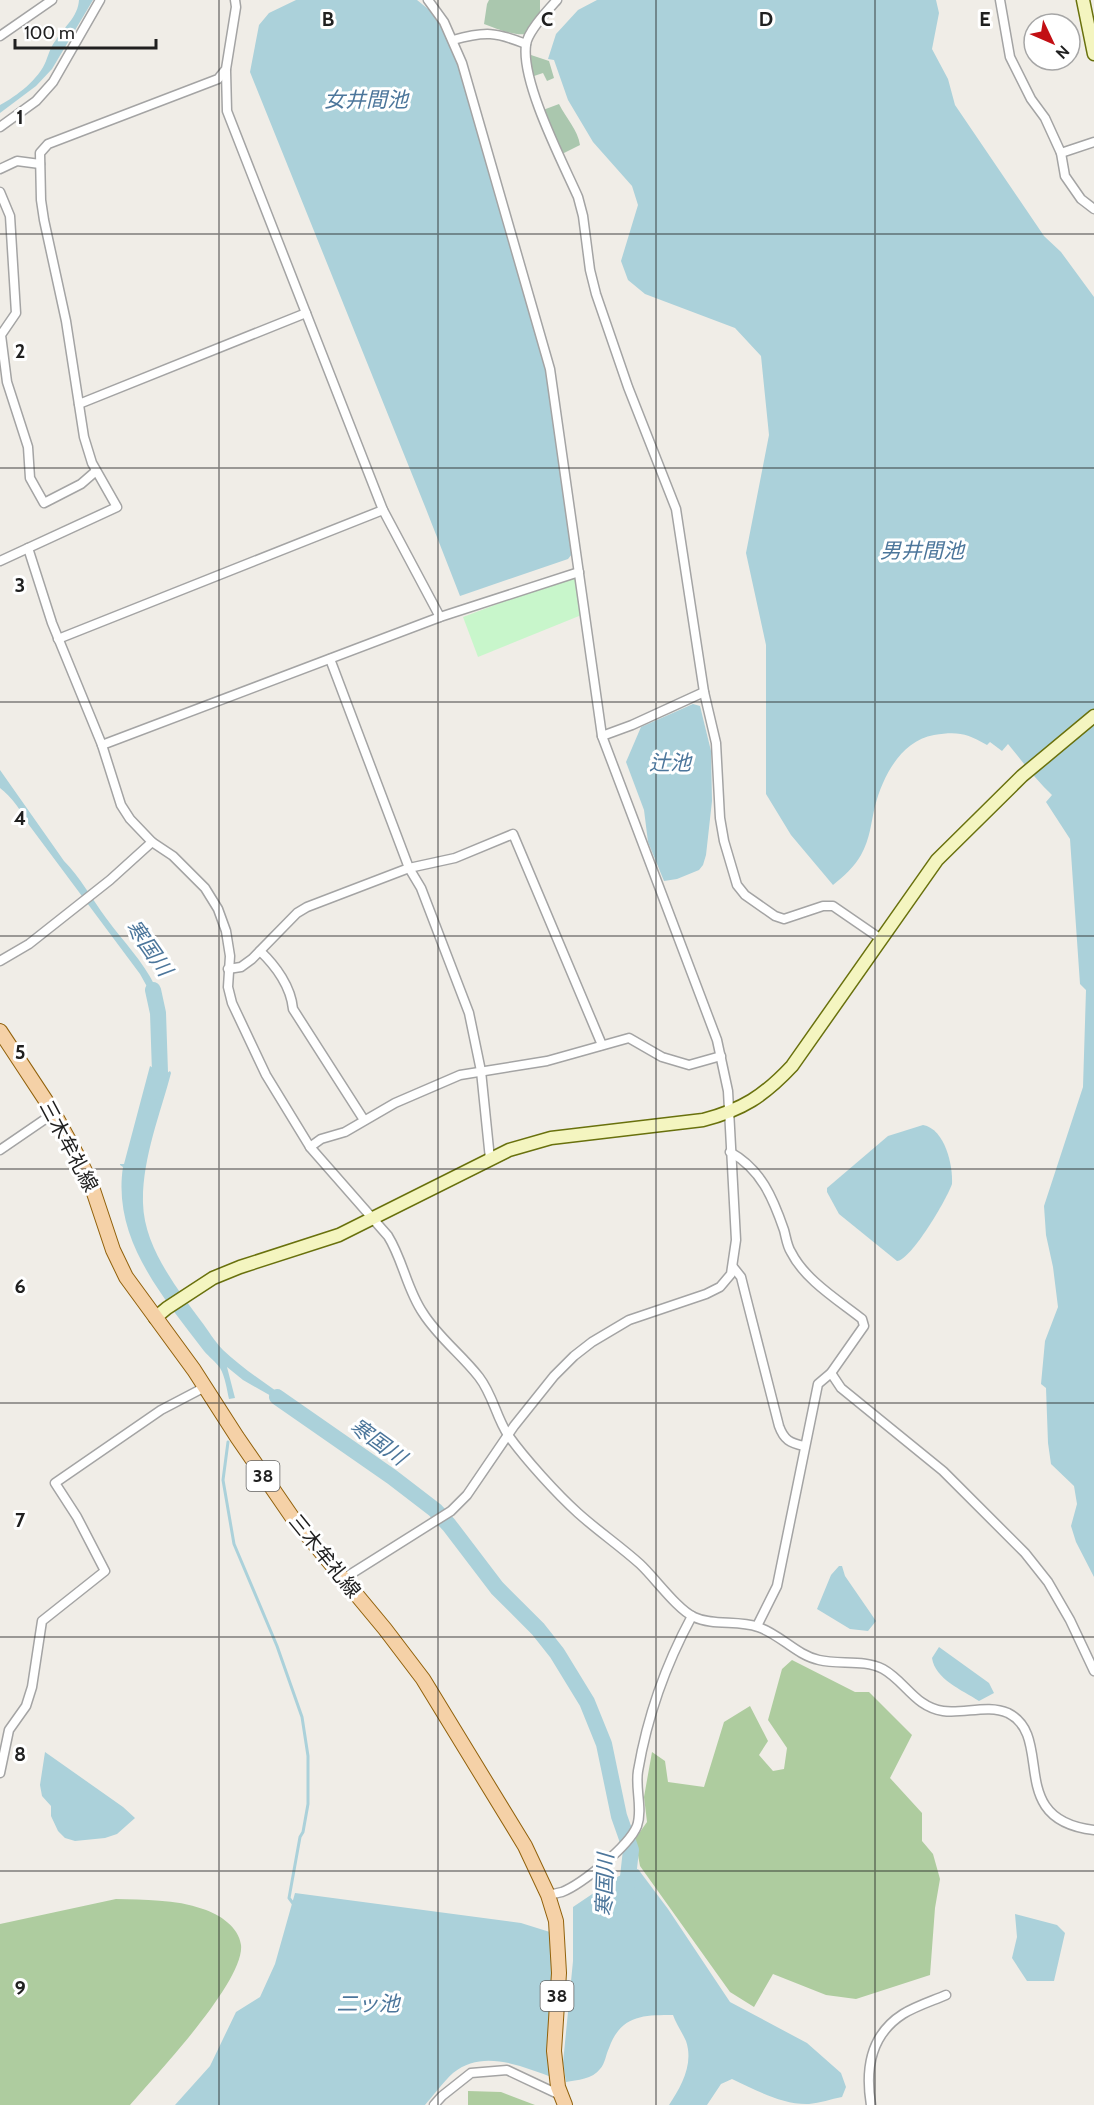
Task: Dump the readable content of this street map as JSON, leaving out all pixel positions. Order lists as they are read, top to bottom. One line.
{"streets":{"main road":["三木牟礼線","38"]},"water":["女井間池","男井間池","辻池","寒国川","二ッ池"],"scale_bar":"100 m","north":"bottom right","grid":{"columns":["B","C","D","E"],"rows":["1","2","3","4","5","6","7","8","9"]}}
